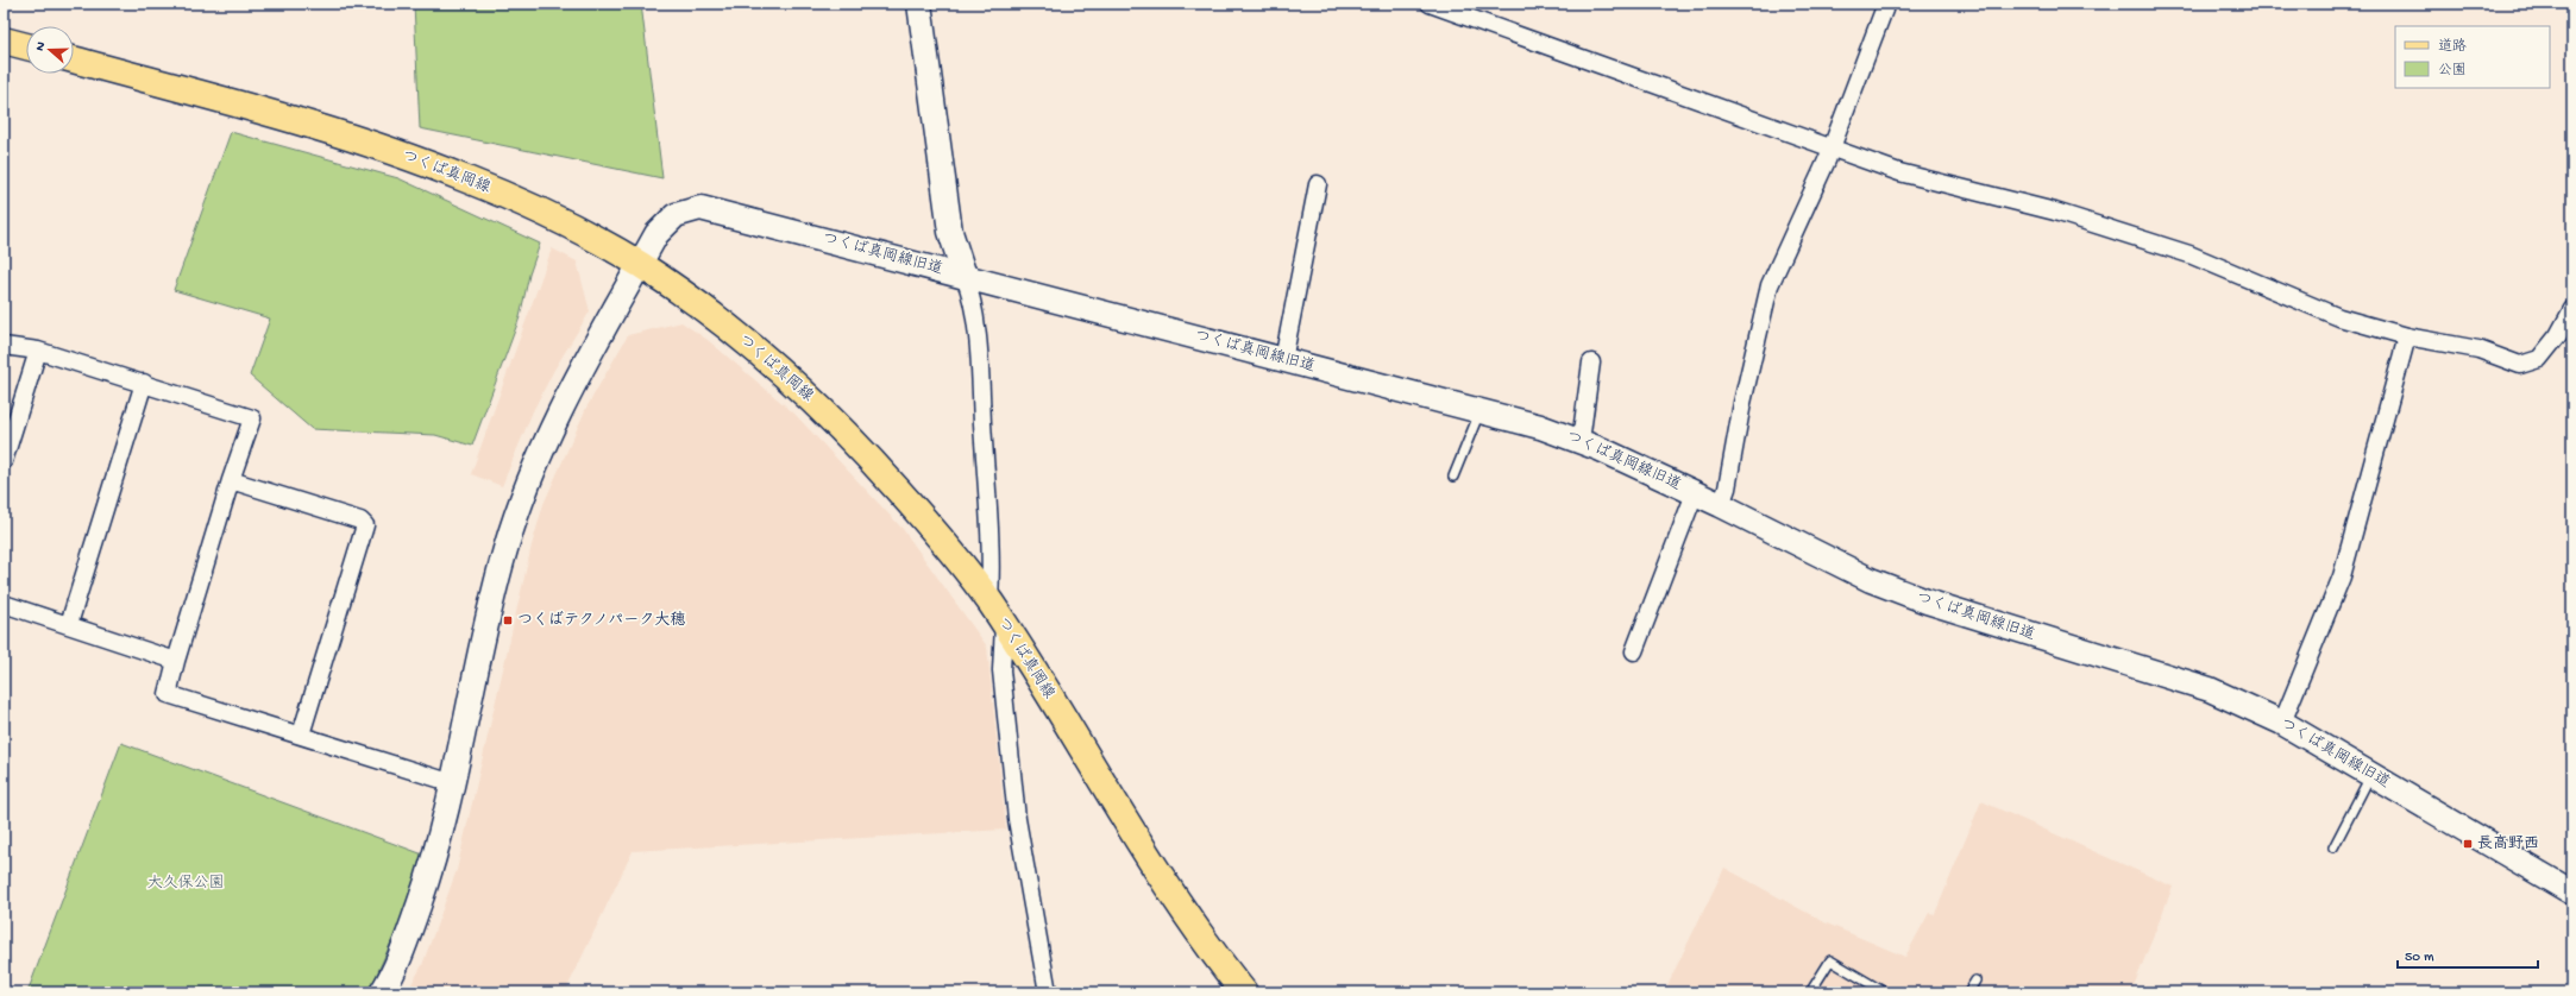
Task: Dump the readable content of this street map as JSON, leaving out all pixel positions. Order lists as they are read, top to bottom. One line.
{"streets":{"main road":["つくば真岡線"],"street":["つくば真岡線旧道"]},"crossings":[["つくば真岡線","つくば真岡線旧道"]],"parks":["大久保公園"],"places":{"transit":["つくばテクノパーク大穂","長高野西"]},"legend":["道路","公園"],"scale_bar":"50 m","north":"left"}
